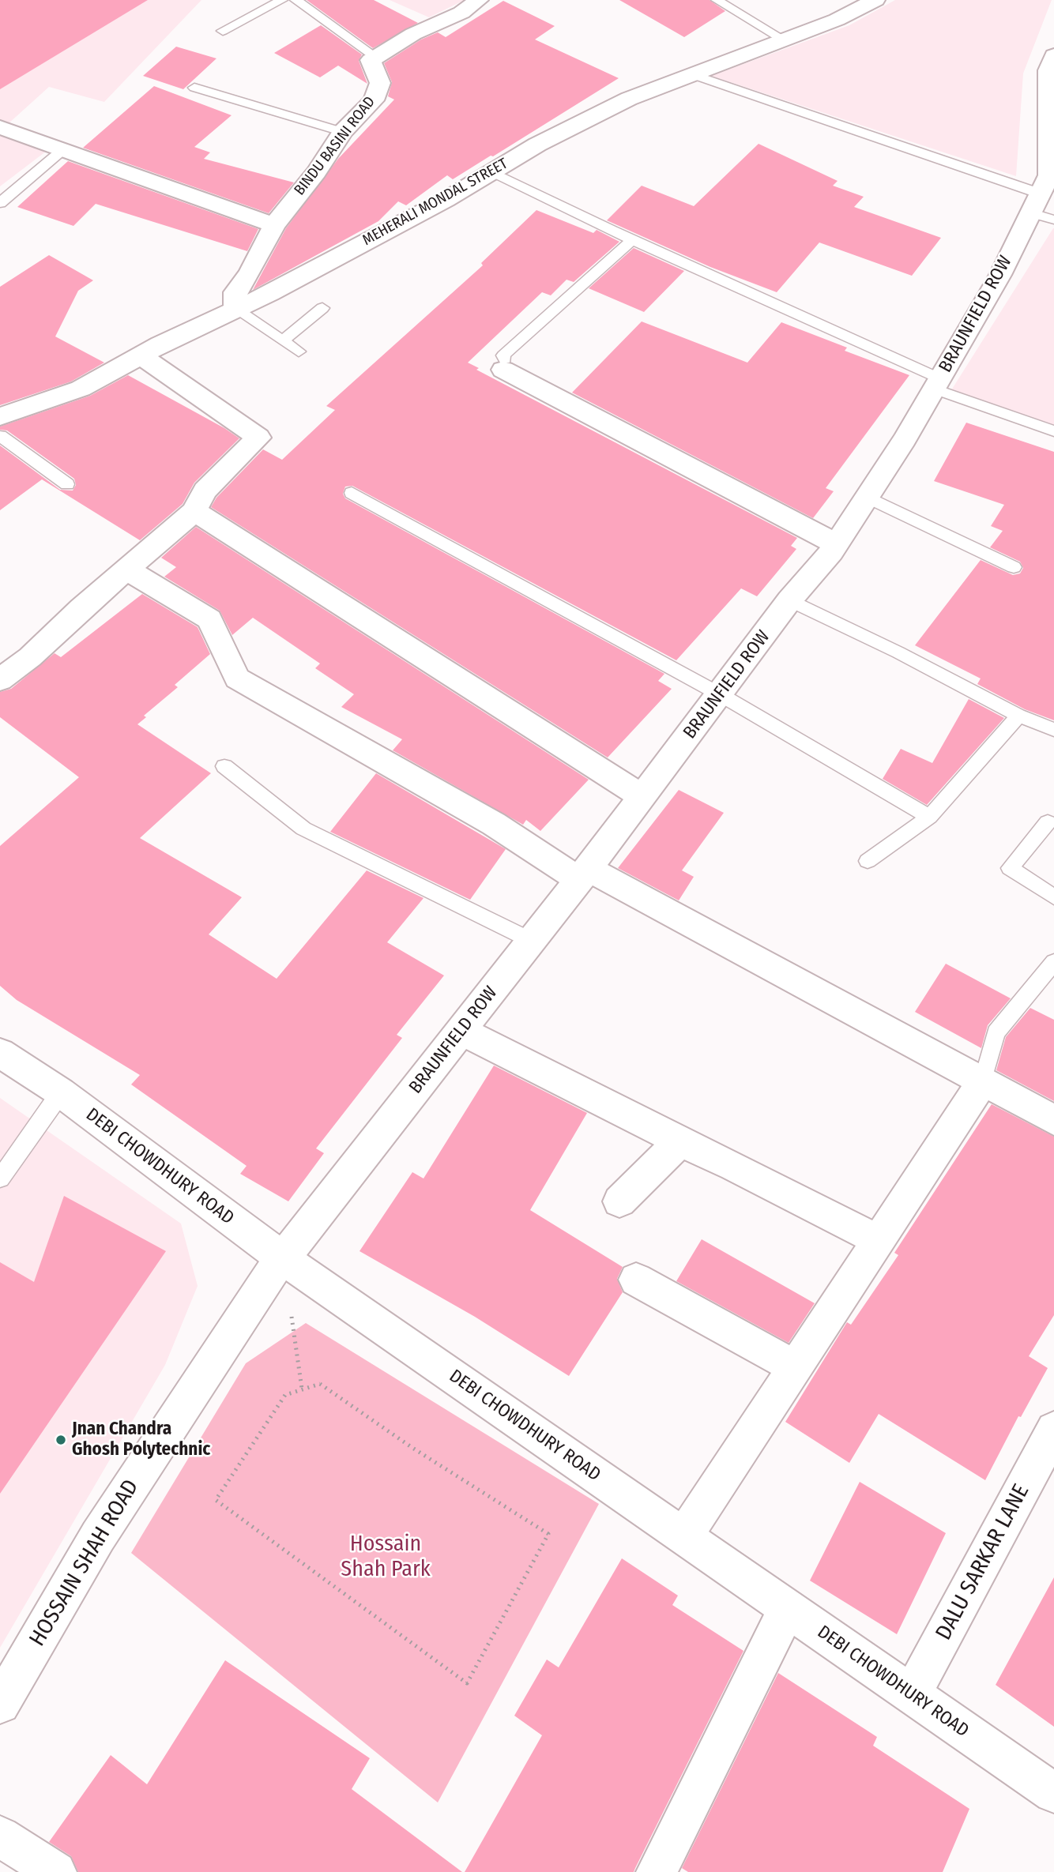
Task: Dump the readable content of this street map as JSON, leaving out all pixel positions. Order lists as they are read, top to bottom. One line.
{"streets":{"street":["BINDU BASINI ROAD","MEHERALI MONDAL STREET","BRAUNFIELD ROW","DEBI CHOWDHURY ROAD","DALU SARKAR LANE","HOSSAIN SHAH ROAD"]},"crossings":[["BINDU BASINI ROAD","MEHERALI MONDAL STREET"],["BRAUNFIELD ROW","DEBI CHOWDHURY ROAD"],["BRAUNFIELD ROW","HOSSAIN SHAH ROAD"],["DEBI CHOWDHURY ROAD","DALU SARKAR LANE"],["DEBI CHOWDHURY ROAD","HOSSAIN SHAH ROAD"]],"parks":["Hossain Shah Park"],"places":["Jnan Chandra Ghosh Polytechnic"]}
